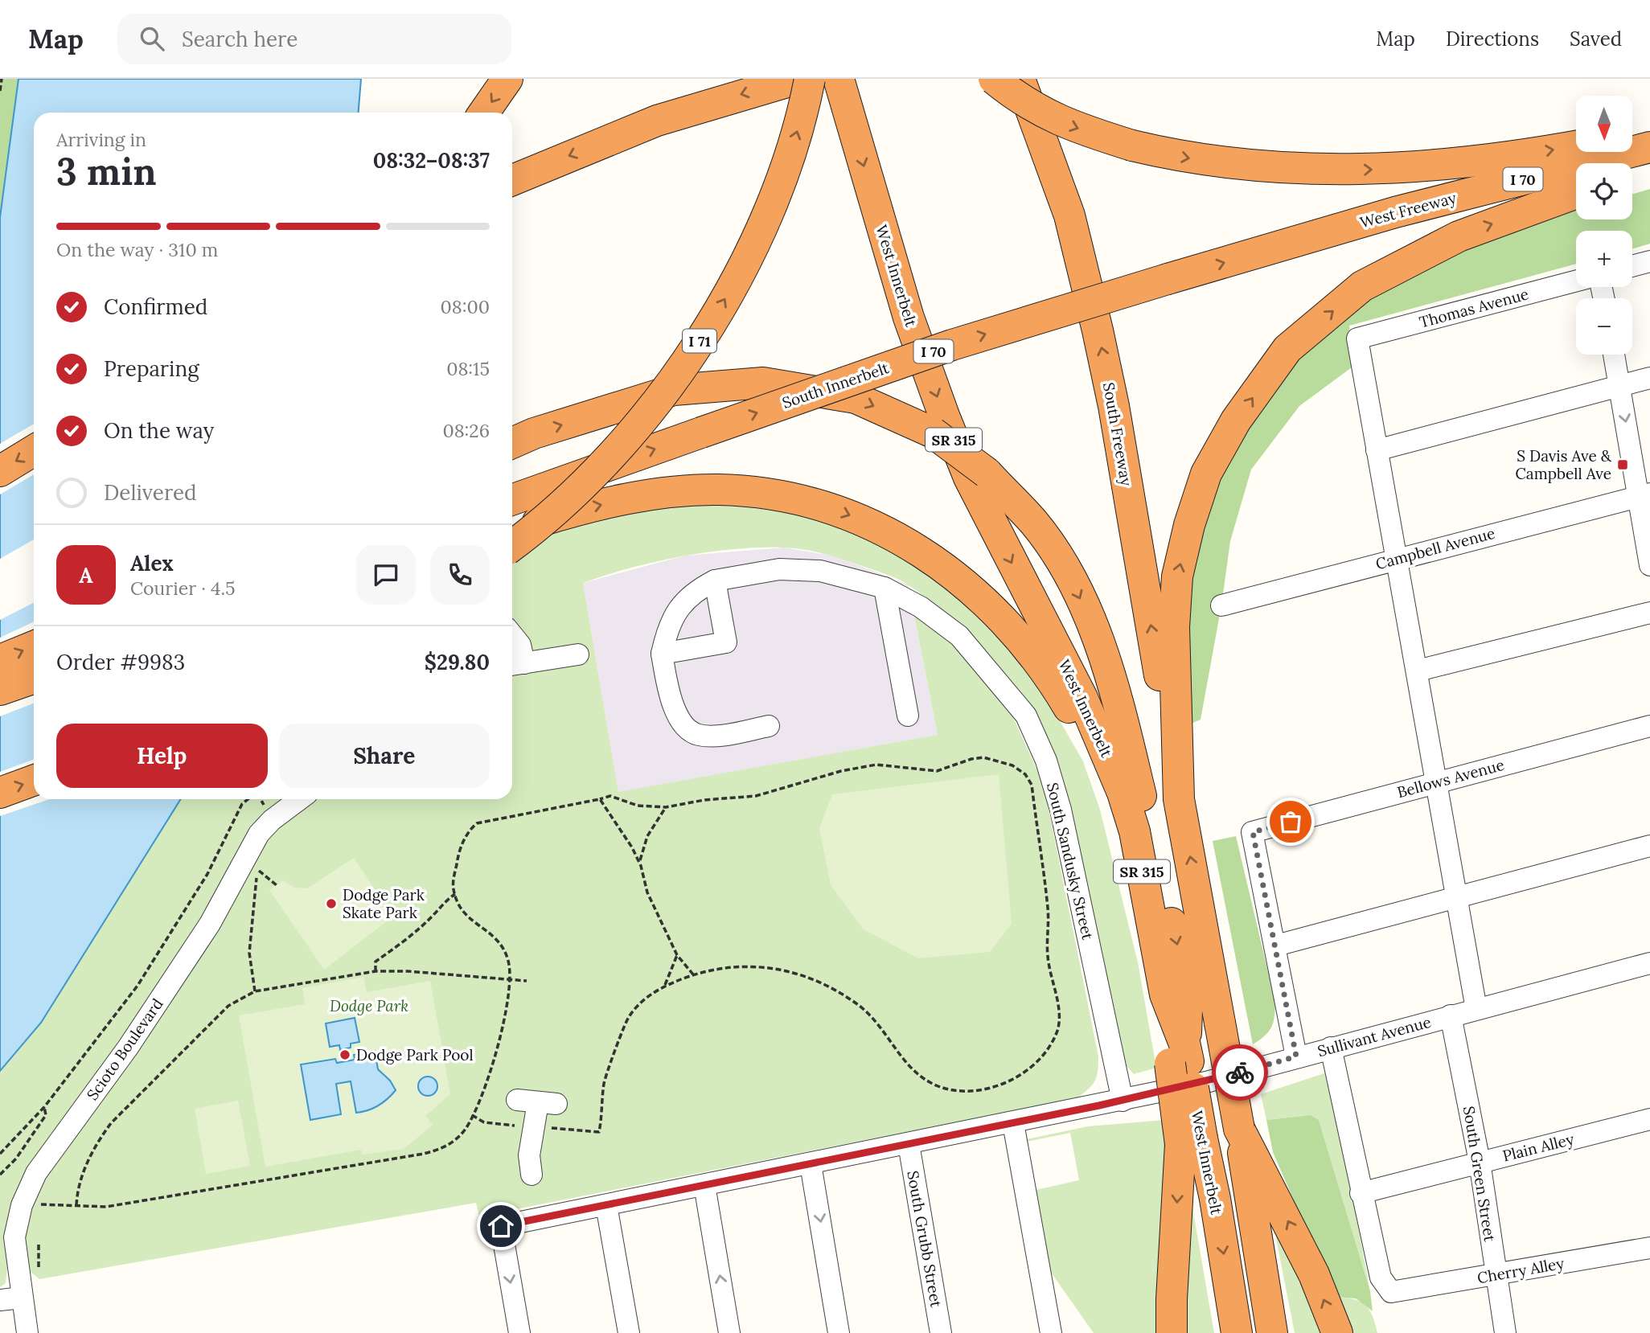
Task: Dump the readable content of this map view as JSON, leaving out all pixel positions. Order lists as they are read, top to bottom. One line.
{"streets":{"highway":["I 70","West Freeway","West Innerbelt","I 71","South Innerbelt","South Freeway","SR 315"],"street":["Thomas Avenue","Campbell Avenue","Bellows Avenue","South Sandusky Street","Sullivant Avenue","Scioto Boulevard","Plain Alley","South Green Street","South Grubb Street","Cherry Alley"]},"crossings":[["West Freeway","South Innerbelt"],["South Freeway","SR 315"],["South Sandusky Street","Sullivant Avenue"],["Sullivant Avenue","South Green Street"],["Sullivant Avenue","South Grubb Street"],["Plain Alley","South Green Street"],["Plain Alley","Cherry Alley"],["South Green Street","Cherry Alley"]],"one_way":["South Innerbelt","South Freeway"],"parks":["Dodge Park"],"places":{"transit":["S Davis Ave & Campbell Ave"],"other":["Dodge Park Skate Park","Dodge Park Pool"]},"north":"bottom","page":{"header":"Map","search":"Search here","nav":["Map","Directions","Saved"],"map_buttons":["+","−"],"heading":["3 min","Arriving in","08:32–08:37"],"panel":["Alex","Courier · 4.5","Order #9983","$29.80"],"bar":"On the way · 310 m","list":[["Confirmed","08:00"],["Preparing","08:15"],["On the way","08:26"],"Delivered"],"round":"A","buttons":["Help","Share"]}}
